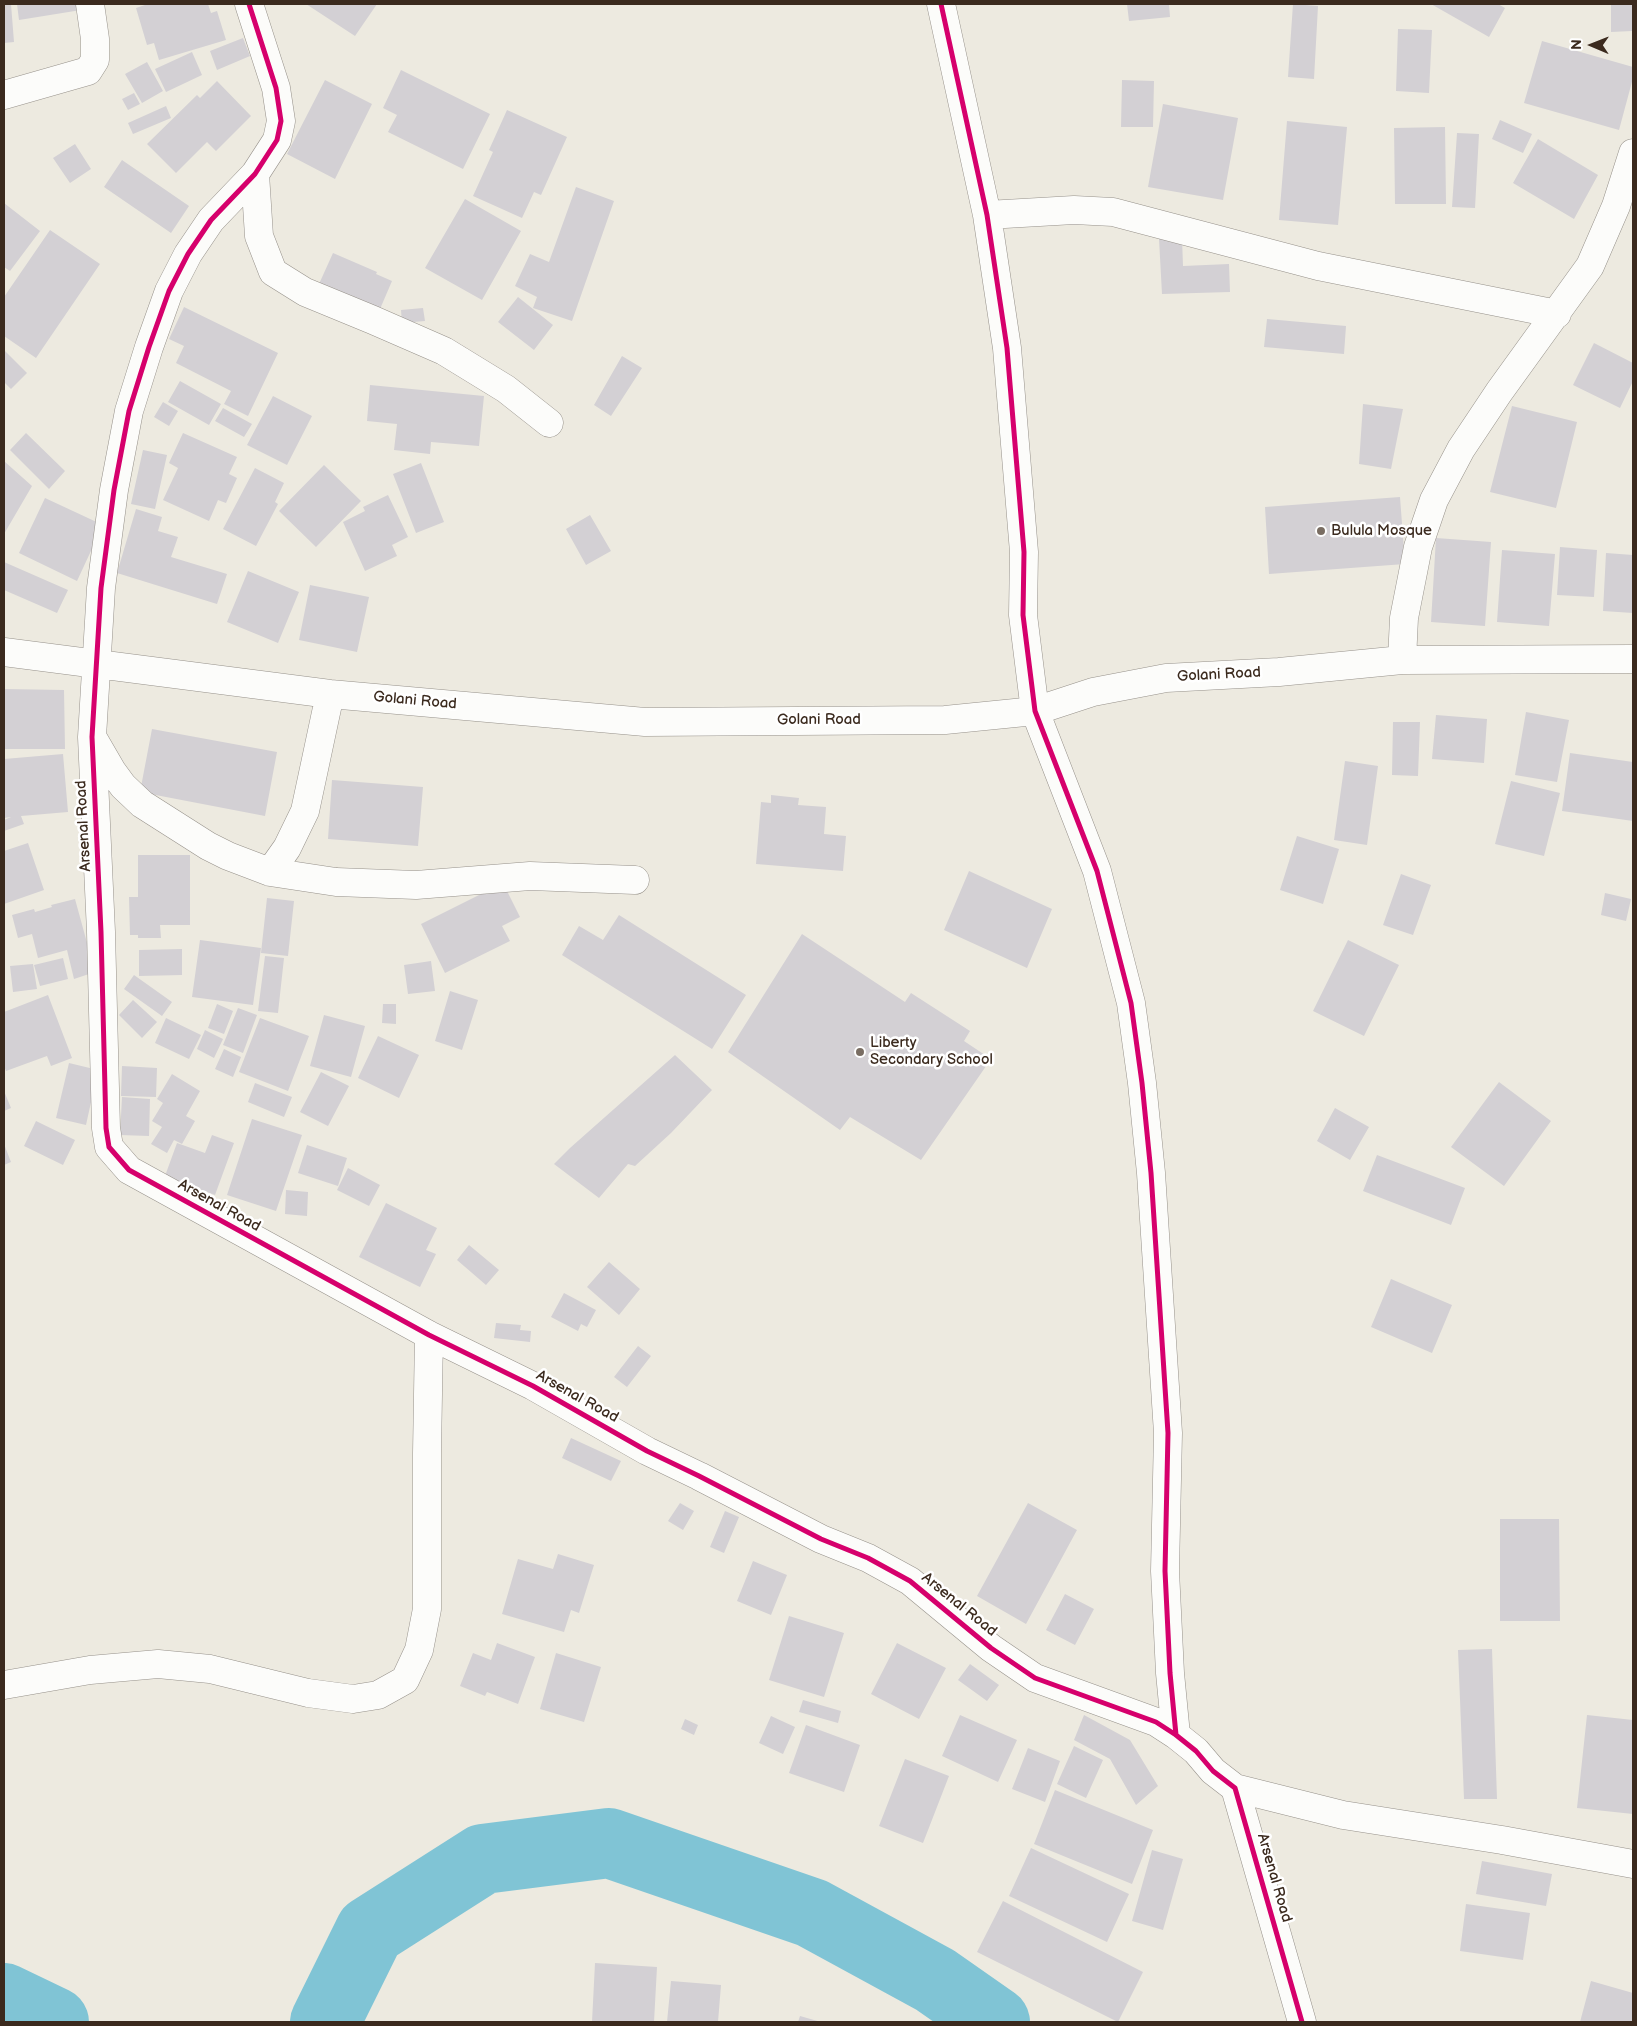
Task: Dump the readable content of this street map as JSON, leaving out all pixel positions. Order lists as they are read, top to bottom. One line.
{"streets":{"street":["Golani Road","Arsenal Road"]},"crossings":[["Golani Road","Arsenal Road"]],"places":["Bulula Mosque","Liberty Secondary School"],"north":"left"}
